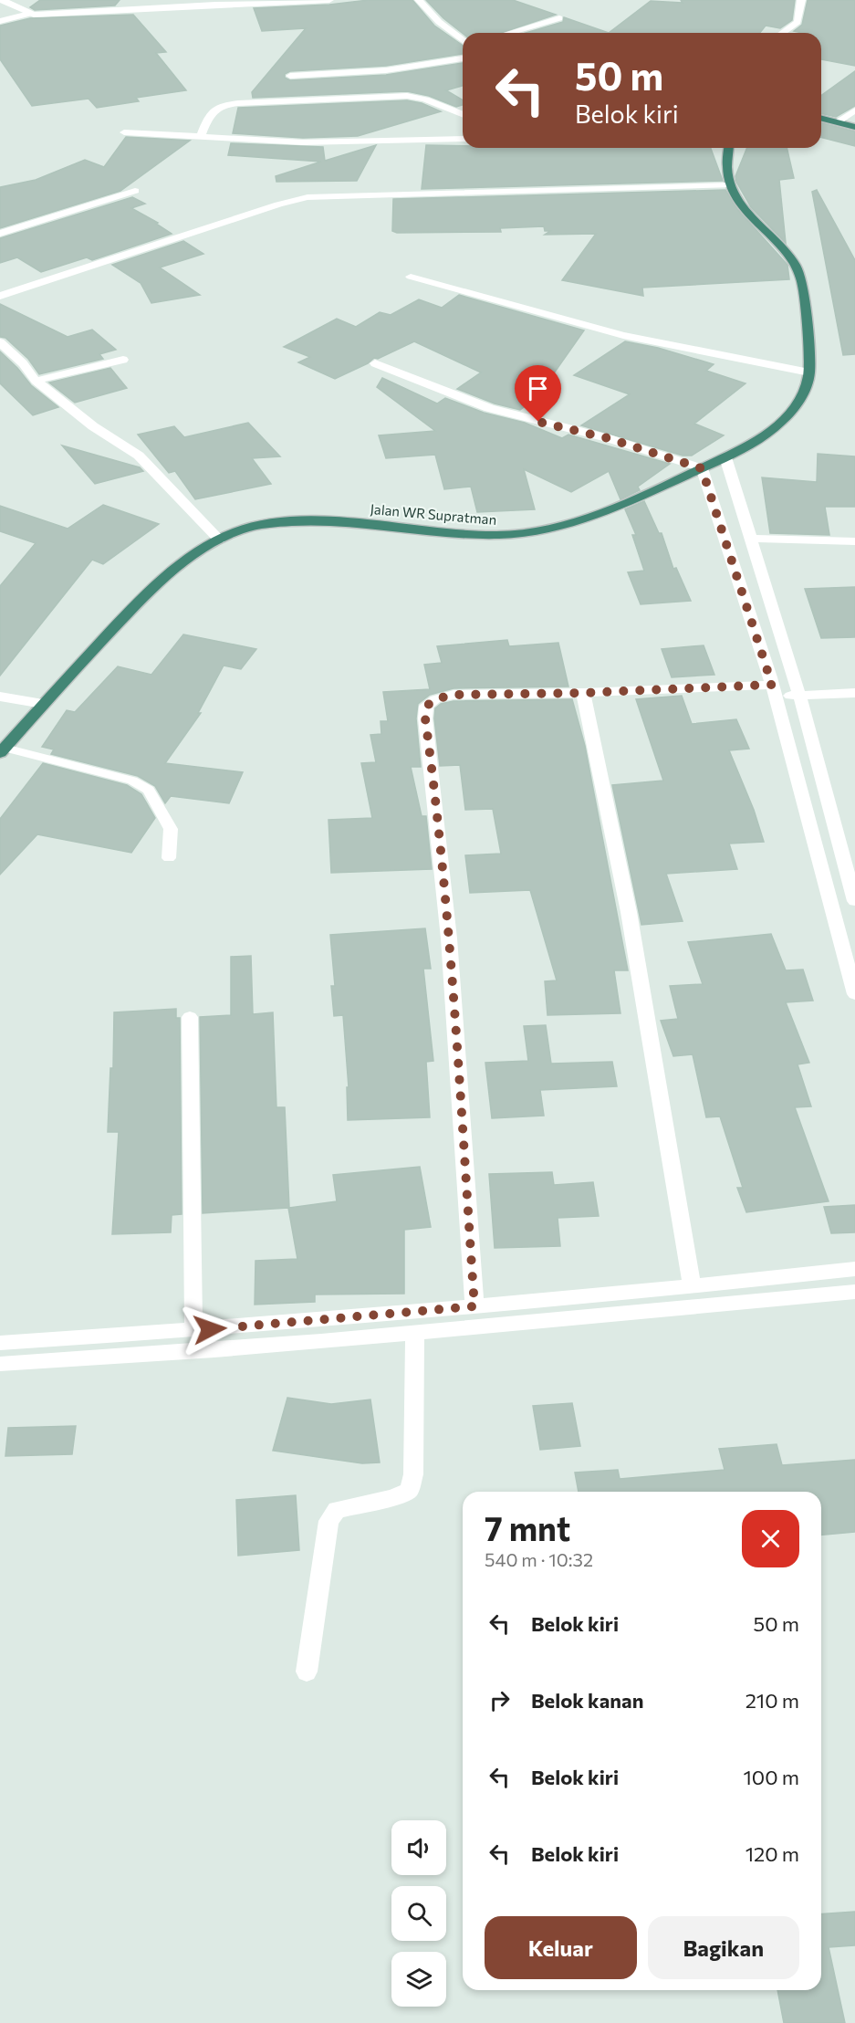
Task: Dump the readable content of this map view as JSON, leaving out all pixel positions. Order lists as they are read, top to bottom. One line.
{"streets":{"highway":["Jalan WR Supratman"]},"page":{"turn":["50 m","Belok kiri"],"heading":["7 mnt","540 m · 10:32"],"list":[{"name":"Belok kiri","value":"50 m"},{"name":"Belok kanan","value":"210 m"},{"name":"Belok kiri","value":"100 m"},{"name":"Belok kiri","value":"120 m"}],"buttons":["Keluar","Bagikan"]}}
